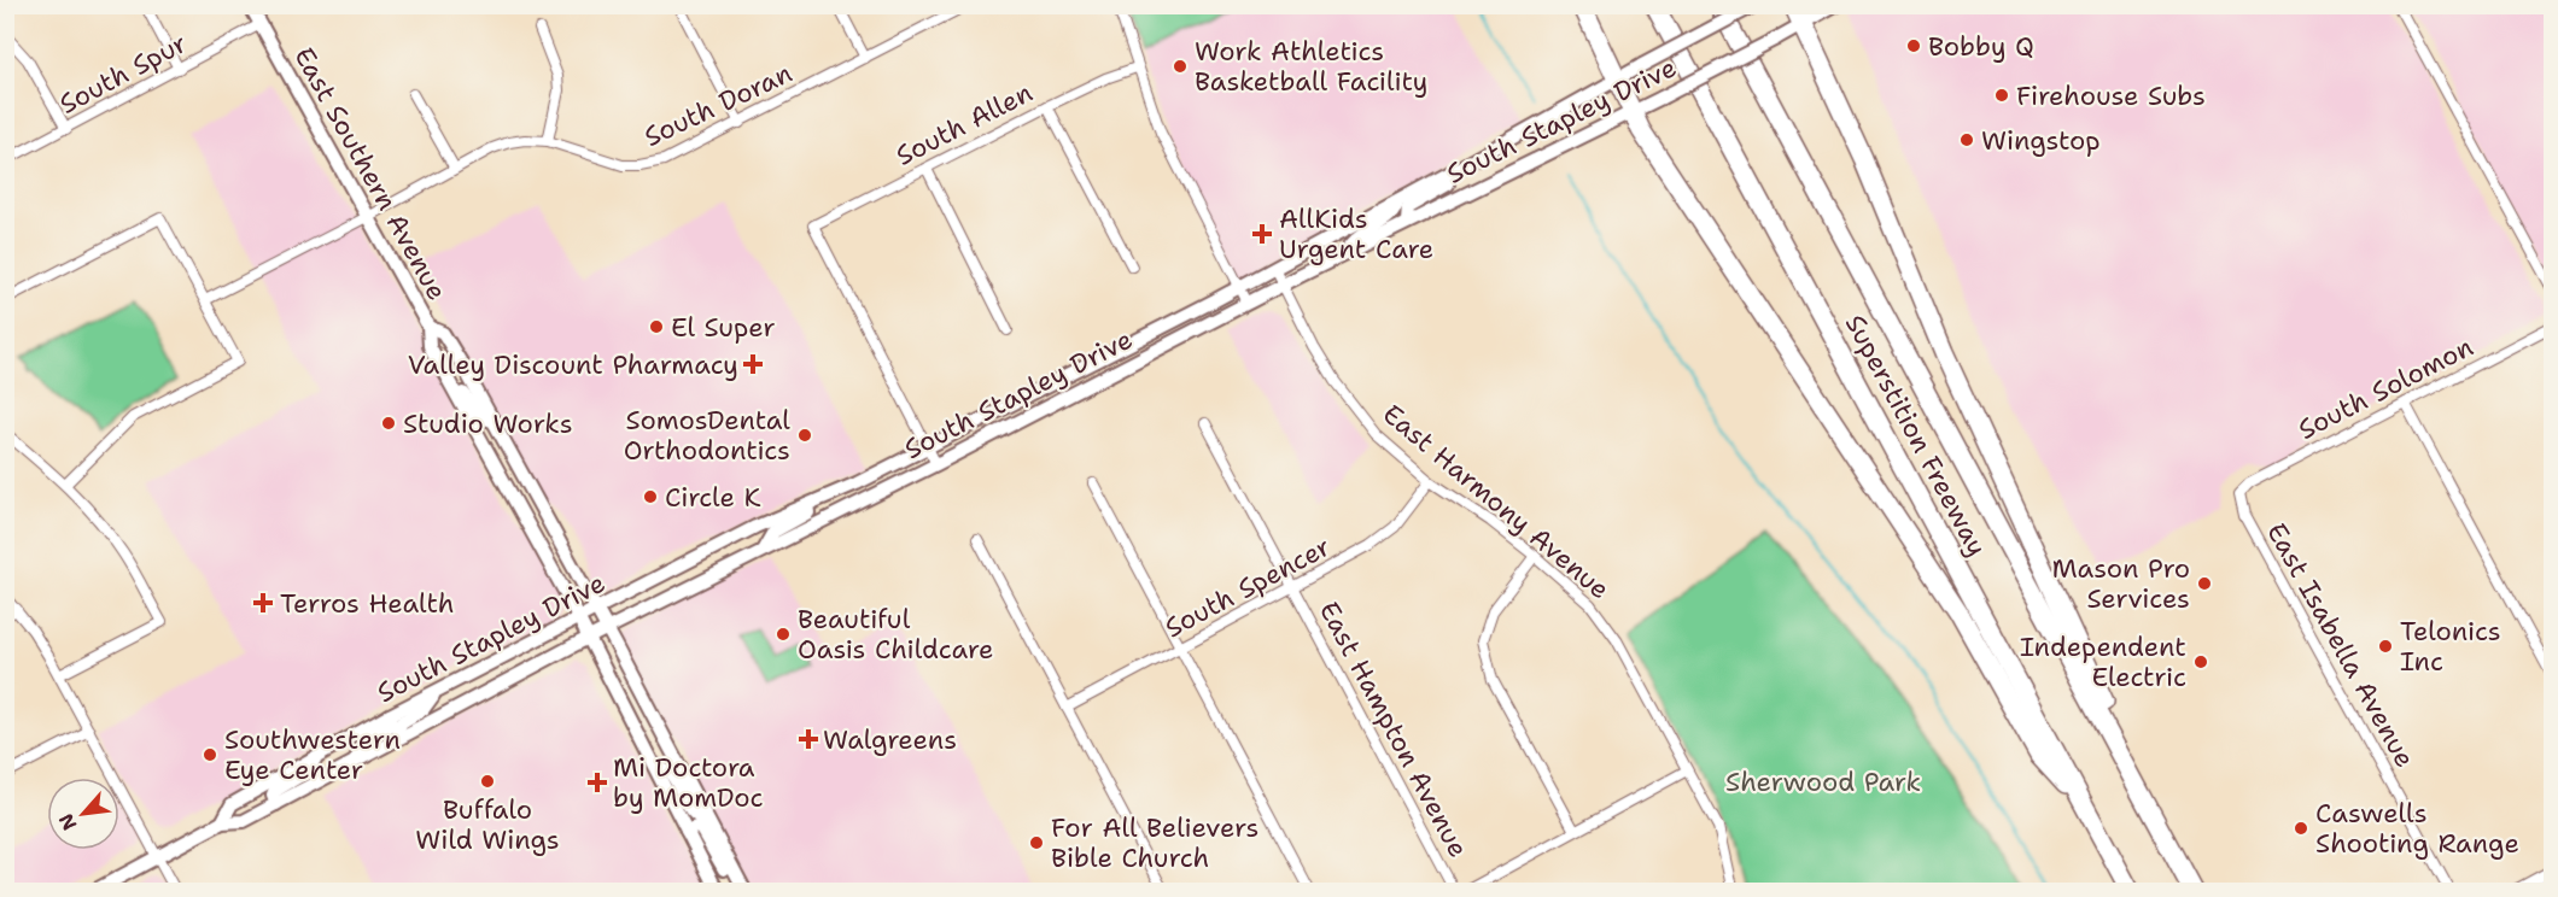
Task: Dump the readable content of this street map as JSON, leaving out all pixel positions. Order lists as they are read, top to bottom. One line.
{"streets":{"highway":["Superstition Freeway"],"main road":["South Stapley Drive","East Southern Avenue"],"street":["South Spur","South Doran","South Allen","South Solomon","East Harmony Avenue","South Spencer","East Isabella Avenue","East Hampton Avenue"]},"crossings":[["South Spur","East Southern Avenue"],["South Doran","East Southern Avenue"],["South Stapley Drive","South Allen"],["South Stapley Drive","East Southern Avenue"],["South Stapley Drive","East Harmony Avenue"],["South Solomon","East Isabella Avenue"],["East Harmony Avenue","South Spencer"],["South Spencer","East Hampton Avenue"]],"parks":["Sherwood Park"],"places":{"other":["Bobby Q","Work Athletics Basketball Facility","Firehouse Subs","Wingstop","El Super","Studio Works","SomosDental Orthodontics","Circle K","Mason Pro Services","Beautiful Oasis Childcare","Telonics Inc","Independent Electric","Southwestern Eye Center","Buffalo Wild Wings","Caswells Shooting Range","For All Believers Bible Church"],"health":["AllKids Urgent Care","Valley Discount Pharmacy","Terros Health","Walgreens","Mi Doctora by MomDoc"]},"north":"bottom left"}
